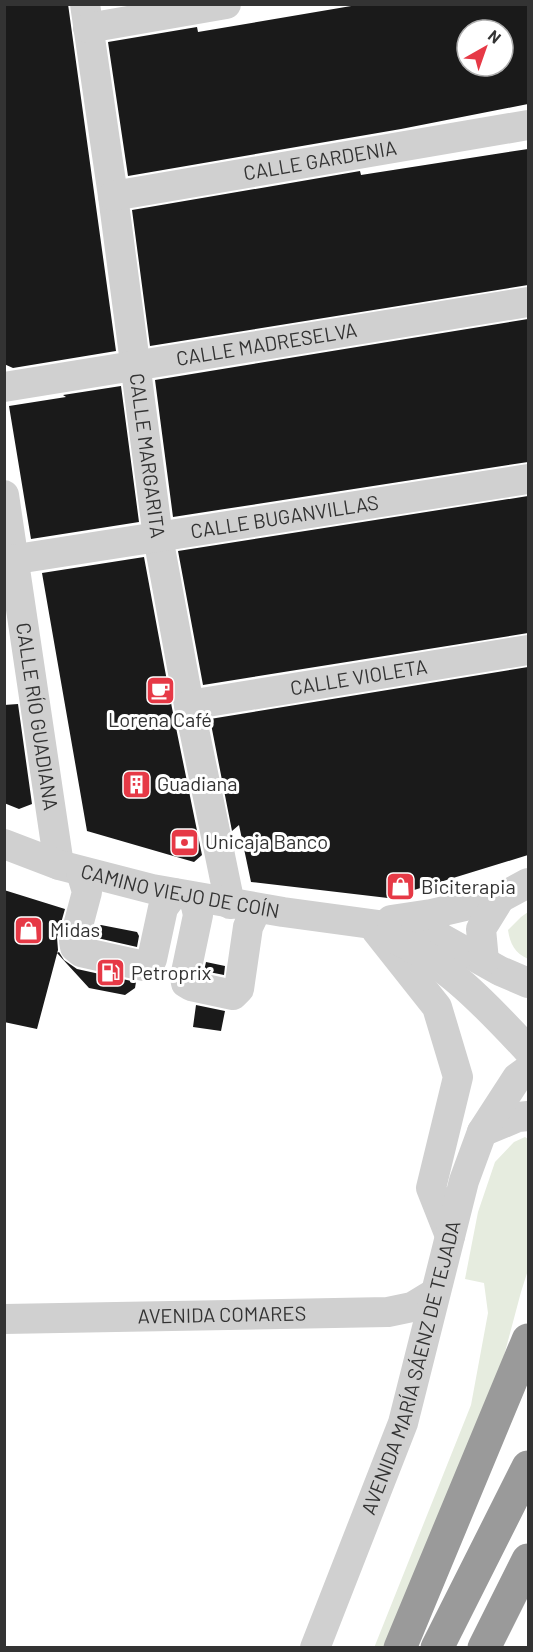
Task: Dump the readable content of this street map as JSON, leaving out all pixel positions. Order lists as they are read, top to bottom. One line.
{"streets":{"street":["CALLE GARDENIA","CALLE MADRESELVA","CALLE MARGARITA","CALLE BUGANVILLAS","CALLE VIOLETA","CALLE RÍO GUADIANA","CAMINO VIEJO DE COÍN","AVENIDA COMARES","AVENIDA MARÍA SÁENZ DE TEJADA"]},"crossings":[["CALLE GARDENIA","CALLE MARGARITA"],["CALLE MADRESELVA","CALLE MARGARITA"],["CALLE MARGARITA","CALLE BUGANVILLAS"],["CALLE MARGARITA","CALLE VIOLETA"],["CALLE MARGARITA","CAMINO VIEJO DE COÍN"],["CALLE BUGANVILLAS","CALLE RÍO GUADIANA"],["CALLE RÍO GUADIANA","CAMINO VIEJO DE COÍN"],["AVENIDA COMARES","AVENIDA MARÍA SÁENZ DE TEJADA"]],"places":{"cafe":["Lorena Café"],"building":["Guadiana"],"bank":["Unicaja Banco"],"shop":["Biciterapia","Midas"],"fuel station":["Petroprix"]},"north":"top right"}
